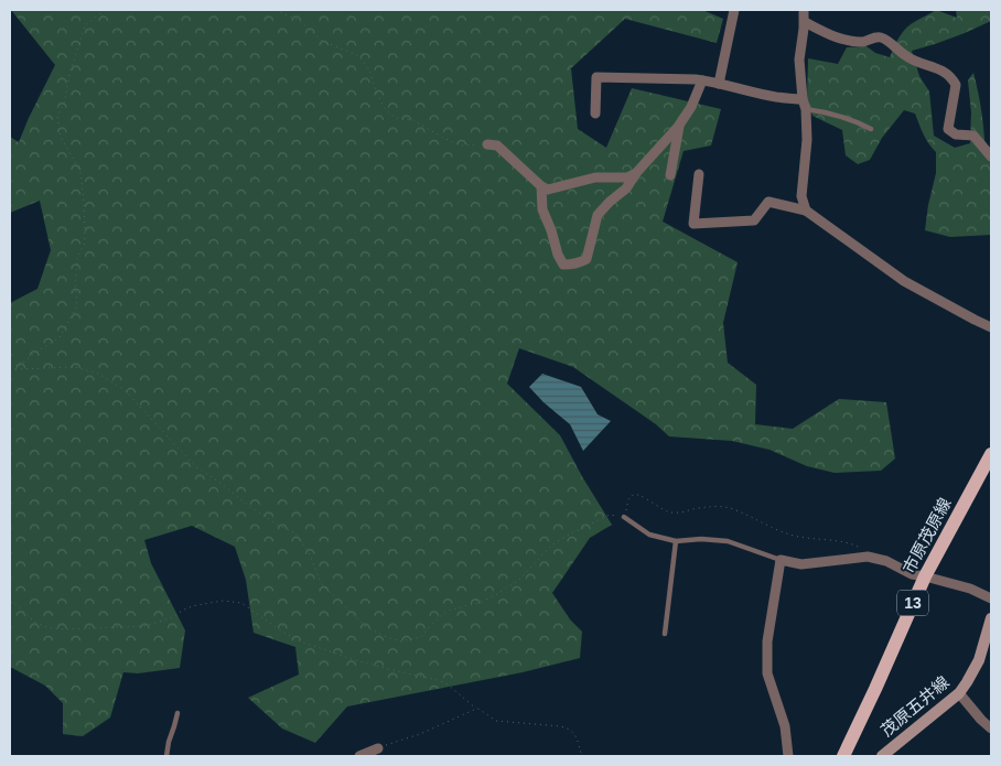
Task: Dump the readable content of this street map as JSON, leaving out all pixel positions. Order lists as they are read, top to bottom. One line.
{"streets":{"main road":["市原茂原線","13","茂原五井線"]}}
